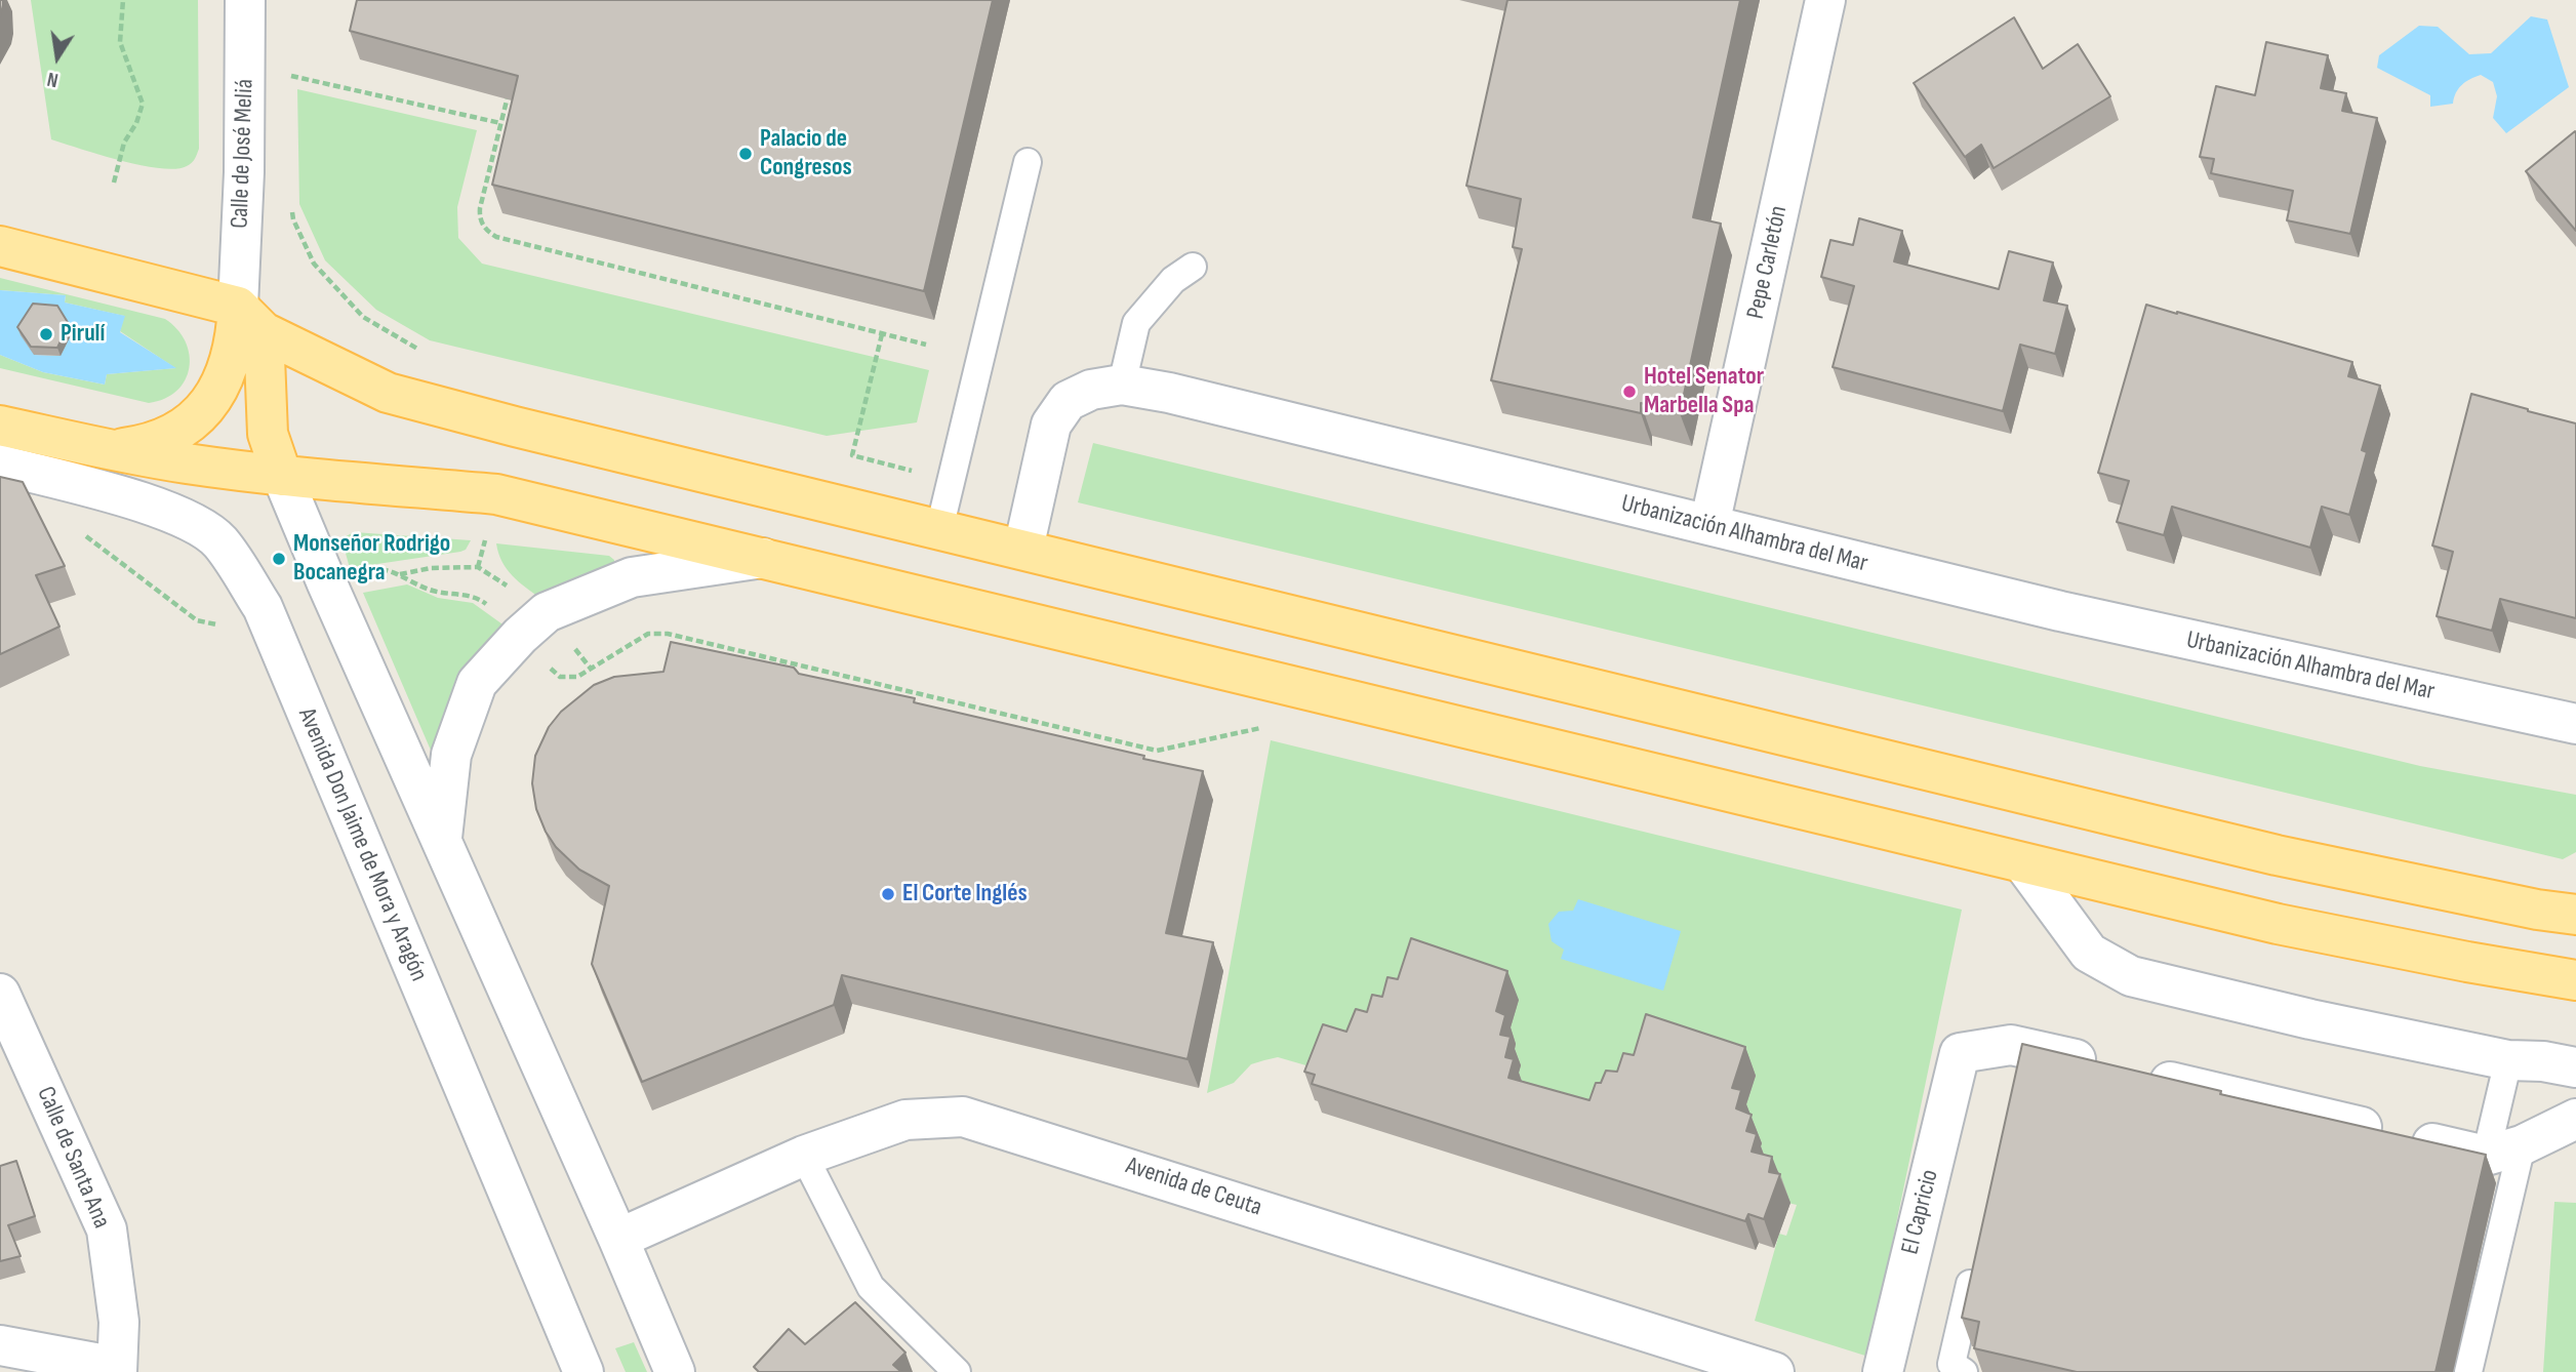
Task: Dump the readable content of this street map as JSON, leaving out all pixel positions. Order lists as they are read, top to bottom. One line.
{"streets":{"street":["Calle de José Meliá","Pepe Carletón","Urbanización Alhambra del Mar","Avenida Don Jaime de Mora y Aragón","Calle de Santa Ana","Avenida de Ceuta","El Capricio"]},"crossings":[["Pepe Carletón","Urbanización Alhambra del Mar"]],"places":["Palacio de Congresos","Pirulí","Hotel Senator Marbella Spa","Monseñor Rodrigo Bocanegra","El Corte Inglés"],"north":"bottom"}
